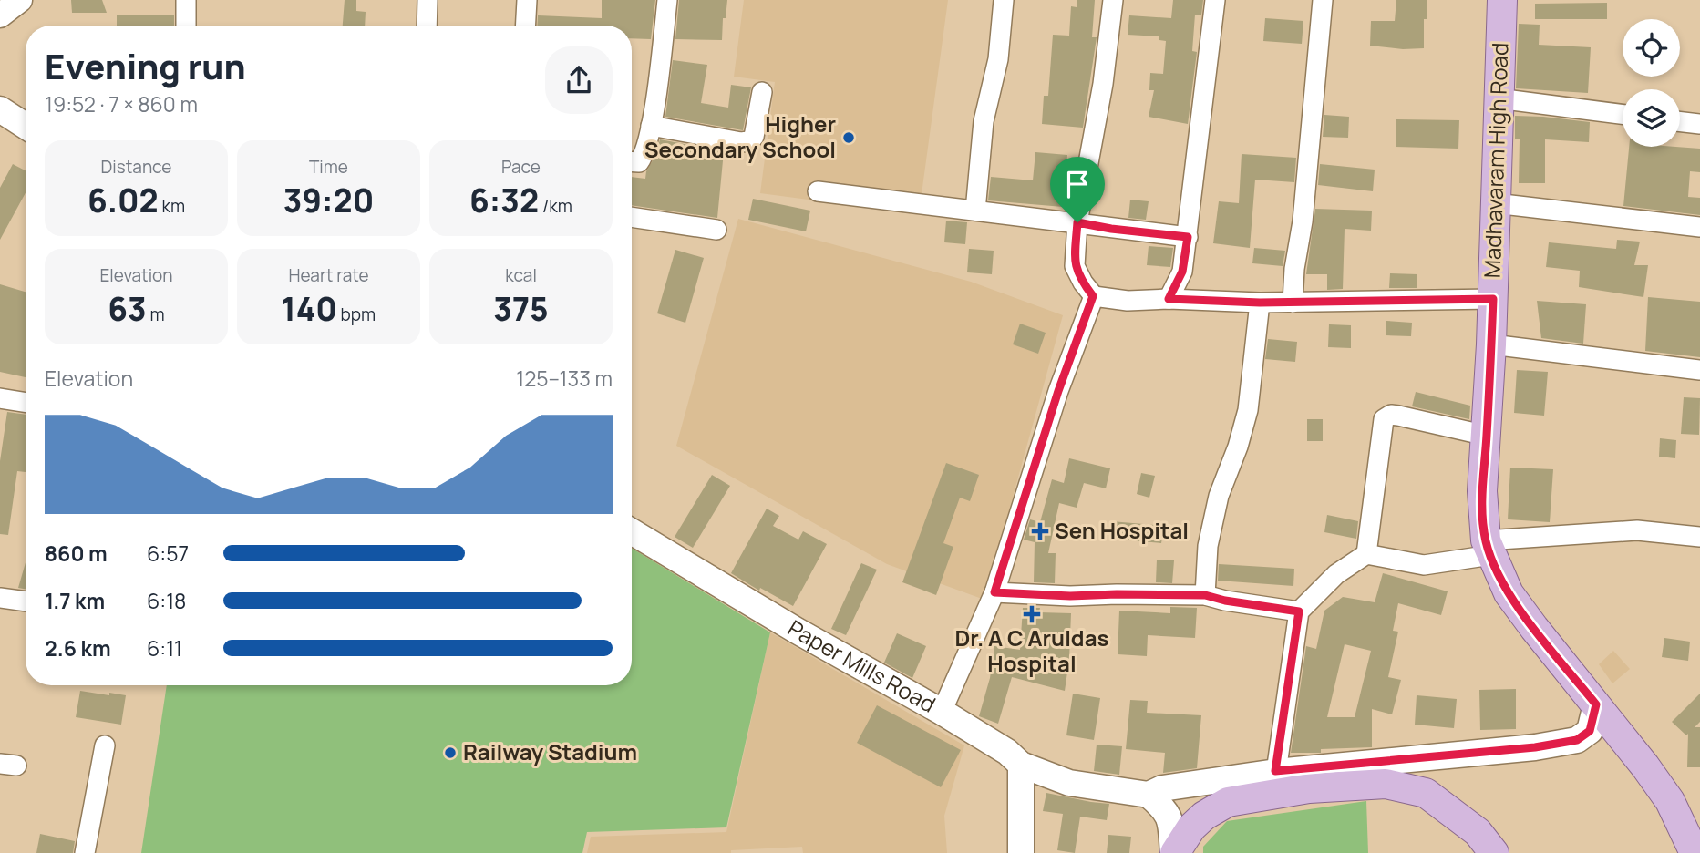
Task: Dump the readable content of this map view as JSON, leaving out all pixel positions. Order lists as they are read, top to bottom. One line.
{"streets":{"main road":["Madhavaram High Road","Paper Mills Road"]},"places":{"other":["Higher Secondary School","Railway Stadium"],"health":["Sen Hospital","Dr. A C Aruldas Hospital"]},"page":{"heading":["Evening run","19:52 · 7 × 860 m"],"stats":[["Distance","6.02 km"],["Time","39:20"],["Pace","6:32 /km"],["Elevation","63 m"],["Heart rate","140 bpm"],["kcal","375"]],"chart":["Elevation","125–133 m"],"list":[{"name":"860 m","note":"6:57"},{"name":"1.7 km","note":"6:18"},{"name":"2.6 km","note":"6:11"}]}}
